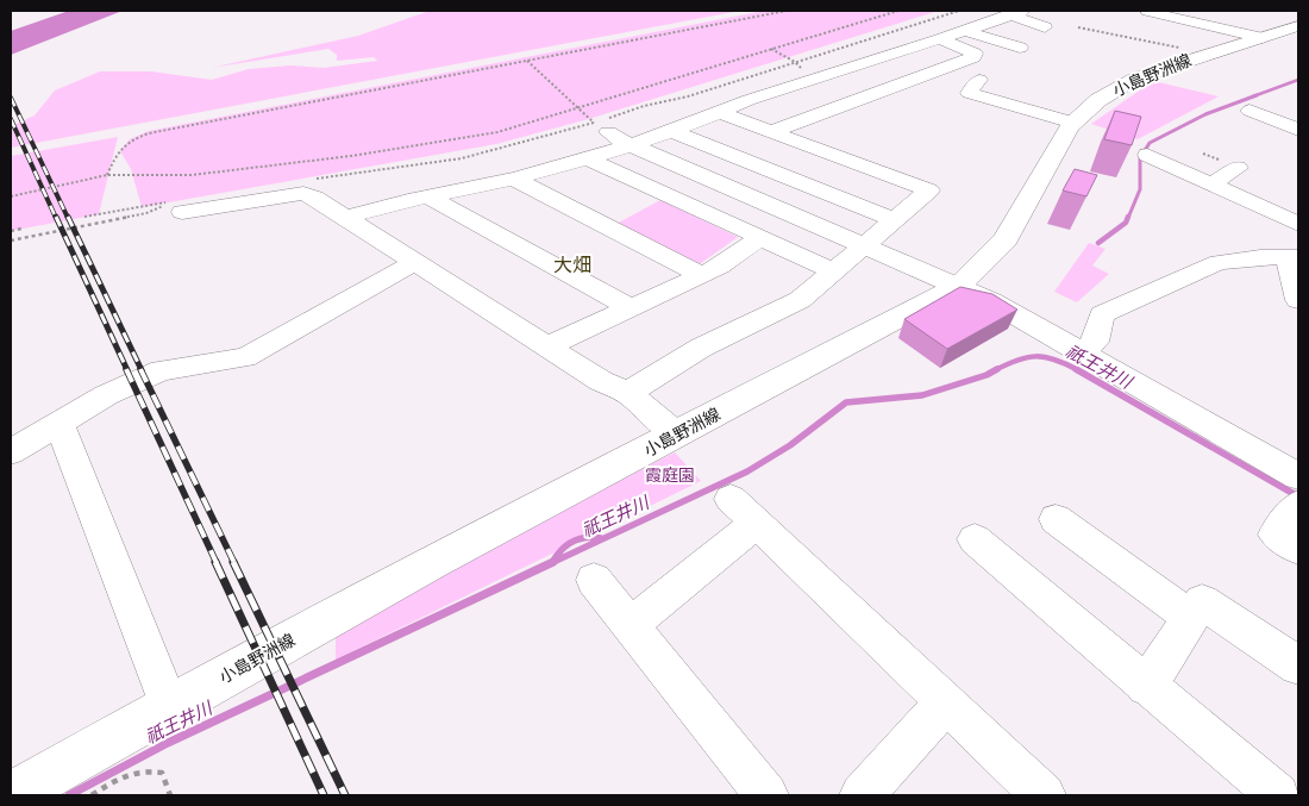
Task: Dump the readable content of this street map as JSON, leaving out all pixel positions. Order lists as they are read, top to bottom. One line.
{"streets":{"main road":["小島野洲線"]},"districts":["大畑"],"water":["祇王井川"],"parks":["霞庭園"]}
